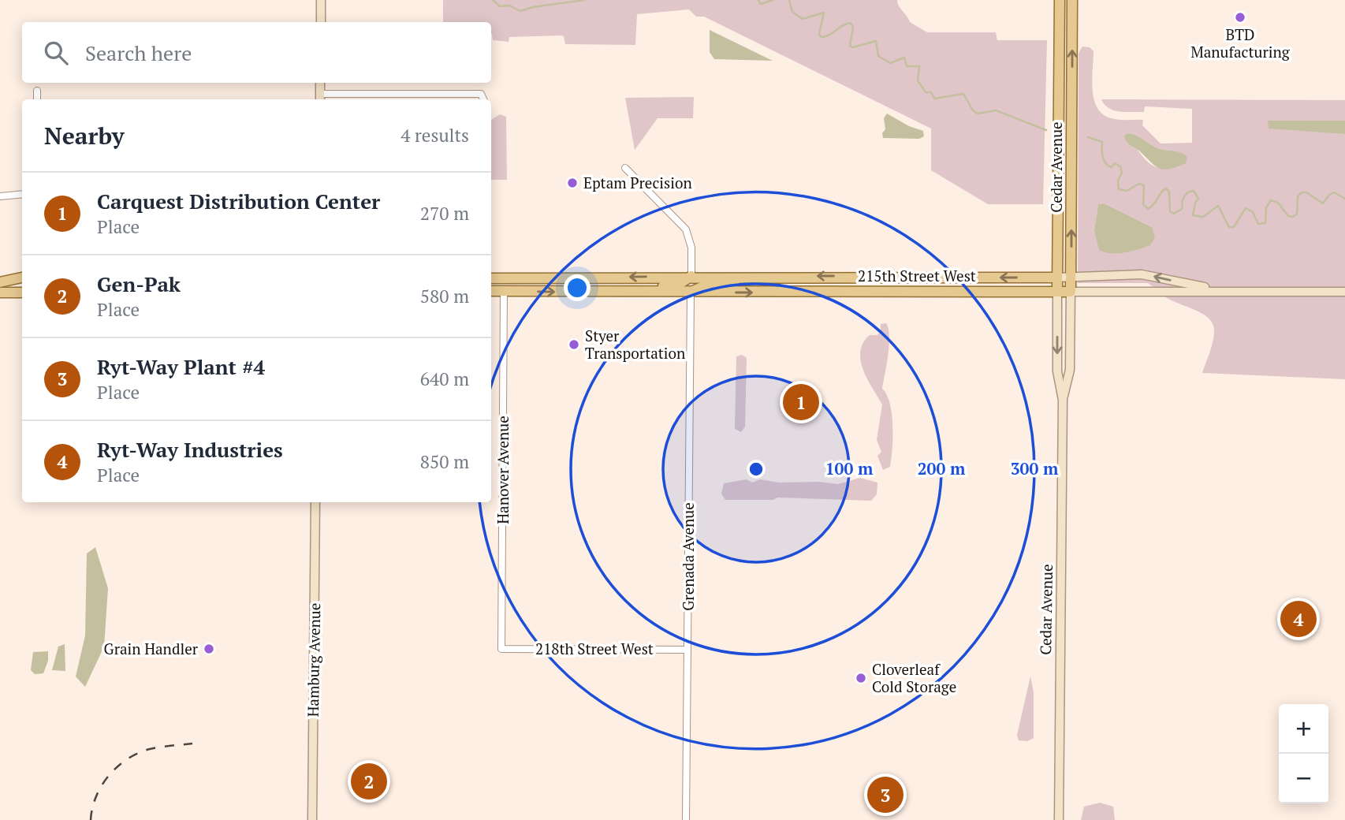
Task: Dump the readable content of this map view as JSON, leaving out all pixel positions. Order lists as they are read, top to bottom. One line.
{"streets":{"main road":["Cedar Avenue","215th Street West"],"street":["Hanover Avenue","Grenada Avenue","218th Street West","Hamburg Avenue"]},"crossings":[["Cedar Avenue","215th Street West"],["215th Street West","Hanover Avenue"],["215th Street West","Grenada Avenue"],["Hanover Avenue","218th Street West"],["Grenada Avenue","218th Street West"]],"places":["BTD Manufacturing","Eptam Precision","Styer Transportation","Grain Handler","Cloverleaf Cold Storage"],"page":{"search":"Search here","heading":["Nearby","4 results"],"list":[{"mark":"1","name":"Carquest Distribution Center","note":"Place","value":"270 m"},{"mark":"2","name":"Gen-Pak","note":"Place","value":"580 m"},{"mark":"3","name":"Ryt-Way Plant #4","note":"Place","value":"640 m"},{"mark":"4","name":"Ryt-Way Industries","note":"Place","value":"850 m"}],"pins":["1","4","2","3"],"map_buttons":["+","−"]},"rings":["100 m","200 m","300 m"]}
